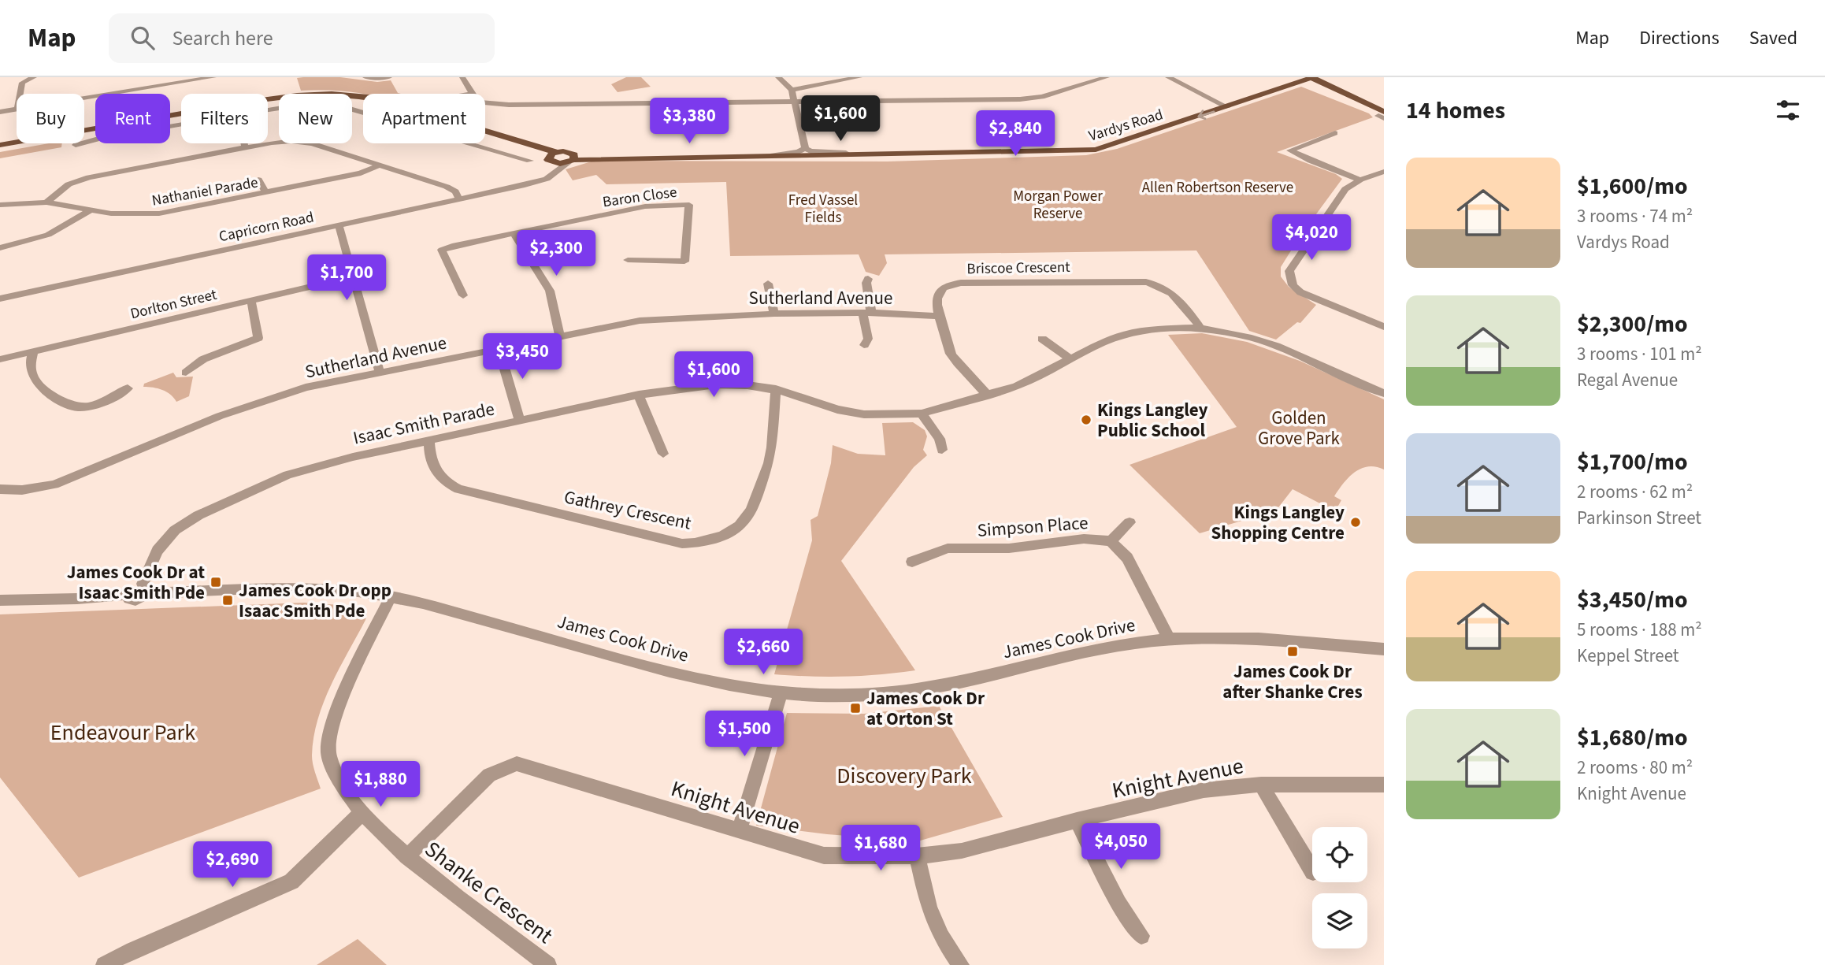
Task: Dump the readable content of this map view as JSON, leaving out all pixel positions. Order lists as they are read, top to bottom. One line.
{"streets":{"main road":["Vardys Road"],"street":["Nathaniel Parade","Baron Close","Capricorn Road","Briscoe Crescent","Sutherland Avenue","Dorlton Street","Isaac Smith Parade","Gathrey Crescent","Simpson Place","James Cook Drive","Knight Avenue","Shanke Crescent"]},"crossings":[["Vardys Road","Capricorn Road"],["Briscoe Crescent","Sutherland Avenue"],["Briscoe Crescent","Isaac Smith Parade"],["Isaac Smith Parade","Gathrey Crescent"],["Isaac Smith Parade","James Cook Drive"],["Simpson Place","James Cook Drive"],["James Cook Drive","Shanke Crescent"],["Knight Avenue","Shanke Crescent"]],"parks":["Allen Robertson Reserve","Morgan Power Reserve","Fred Vassel Fields","Golden Grove Park","Endeavour Park","Discovery Park"],"places":{"other":["Kings Langley Public School","Kings Langley Shopping Centre"],"transit":["James Cook Dr at Isaac Smith Pde","James Cook Dr opp Isaac Smith Pde","James Cook Dr after Shanke Cres","James Cook Dr at Orton St"]},"page":{"header":"Map","search":"Search here","nav":["Map","Directions","Saved"],"heading":"14 homes","chip":["Buy","Rent","Filters","New","Apartment"],"price":["$1,600","$3,380","$2,840","$4,020","$2,300","$1,700","$3,450","$1,600","$2,660","$1,500","$1,880","$4,050","$1,680","$2,690"],"list":[{"name":"$1,600/mo","note":"3 rooms · 74 m² · Vardys Road"},{"name":"$2,300/mo","note":"3 rooms · 101 m² · Regal Avenue"},{"name":"$1,700/mo","note":"2 rooms · 62 m² · Parkinson Street"},{"name":"$3,450/mo","note":"5 rooms · 188 m² · Keppel Street"},{"name":"$1,680/mo","note":"2 rooms · 80 m² · Knight Avenue"}]}}
